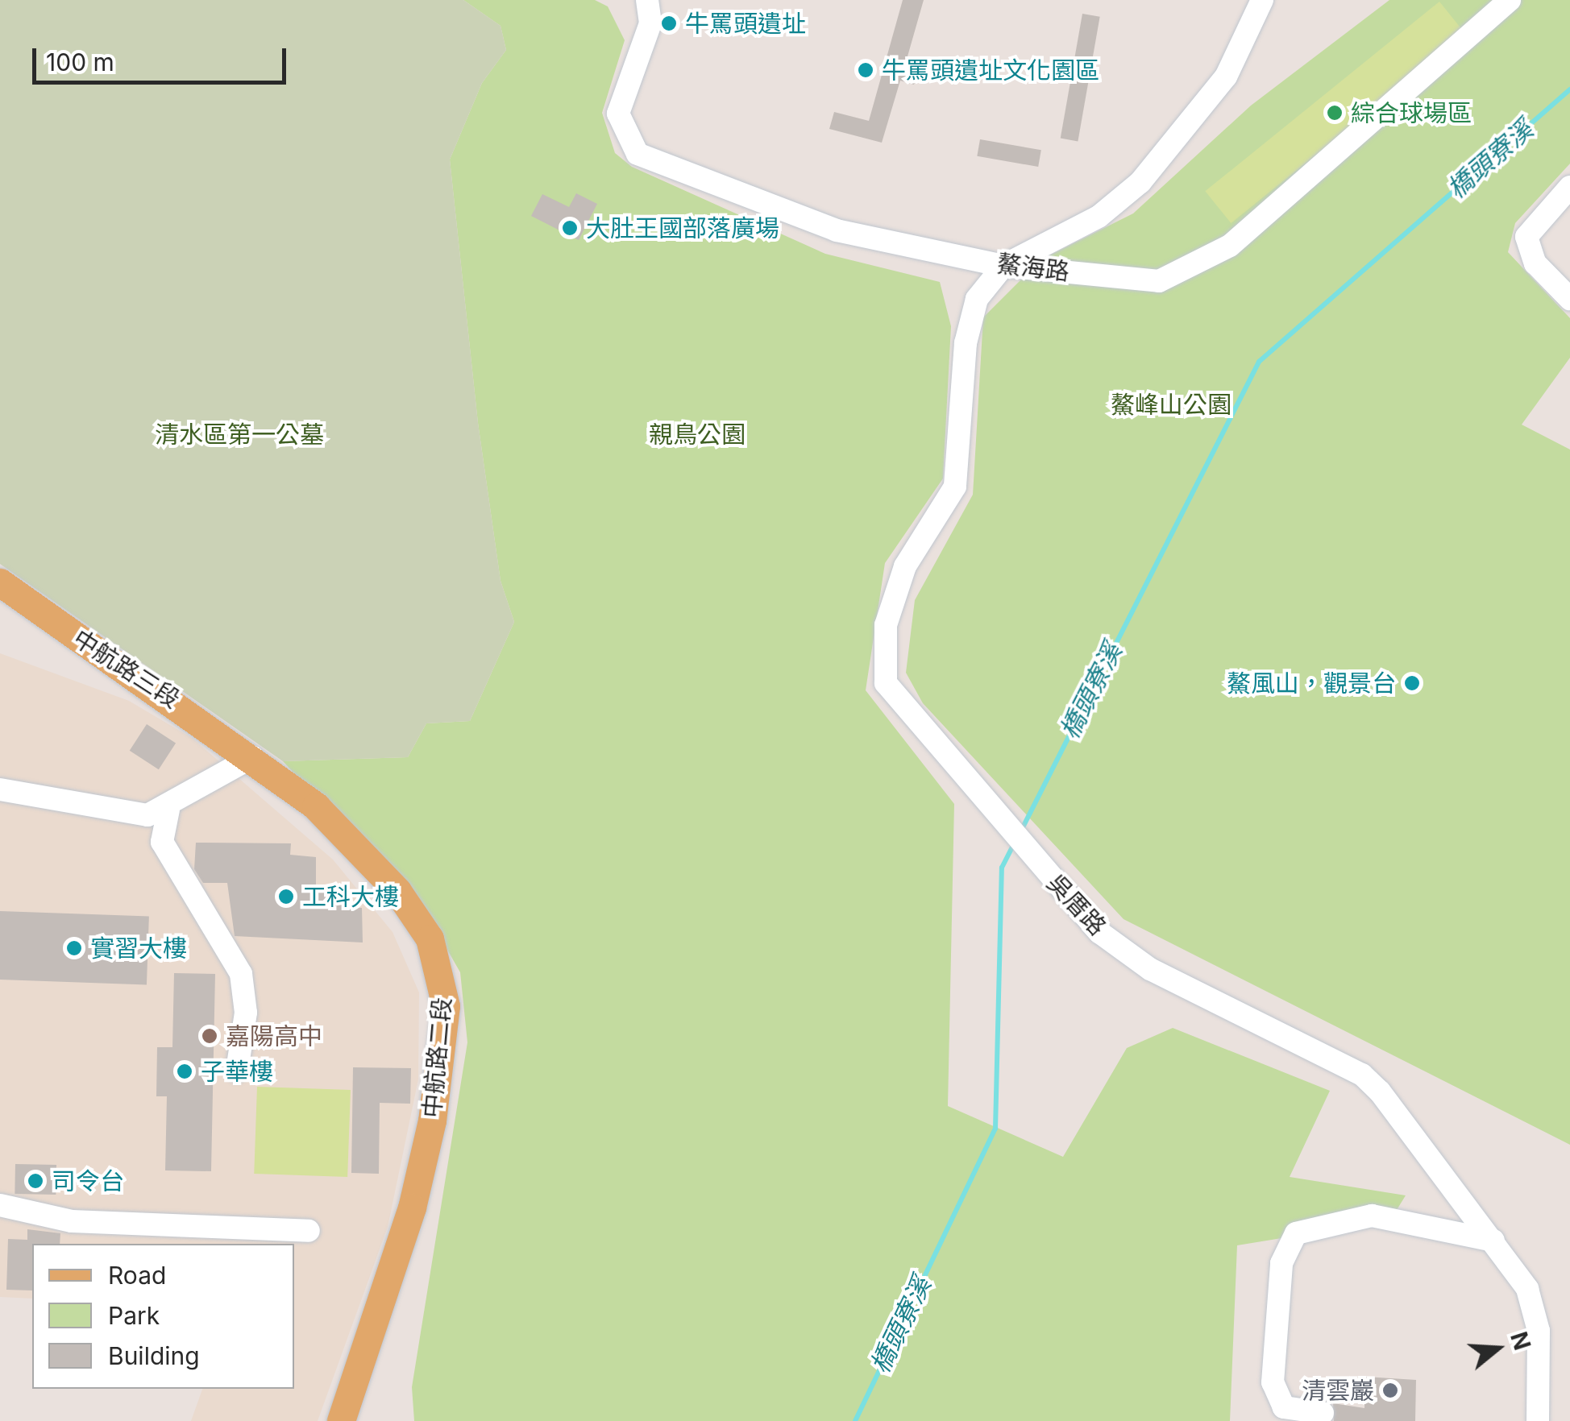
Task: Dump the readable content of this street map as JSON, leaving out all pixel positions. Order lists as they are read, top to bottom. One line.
{"streets":{"main road":["中航路三段","中航路二段"],"street":["鰲海路","吳厝路"]},"crossings":[["鰲海路","吳厝路"],["中航路三段","中航路二段"]],"water":["橋頭寮溪"],"parks":["鰲峰山公園","清水區第一公墓","親鳥公園"],"places":["牛罵頭遺址","牛罵頭遺址文化園區","綜合球場區","大肚王國部落廣場","鰲風山，觀景台","工科大樓","實習大樓","嘉陽高中","子華樓","司令台","清雲巖"],"legend":["Road","Park","Building"],"scale_bar":"100 m","north":"right"}
